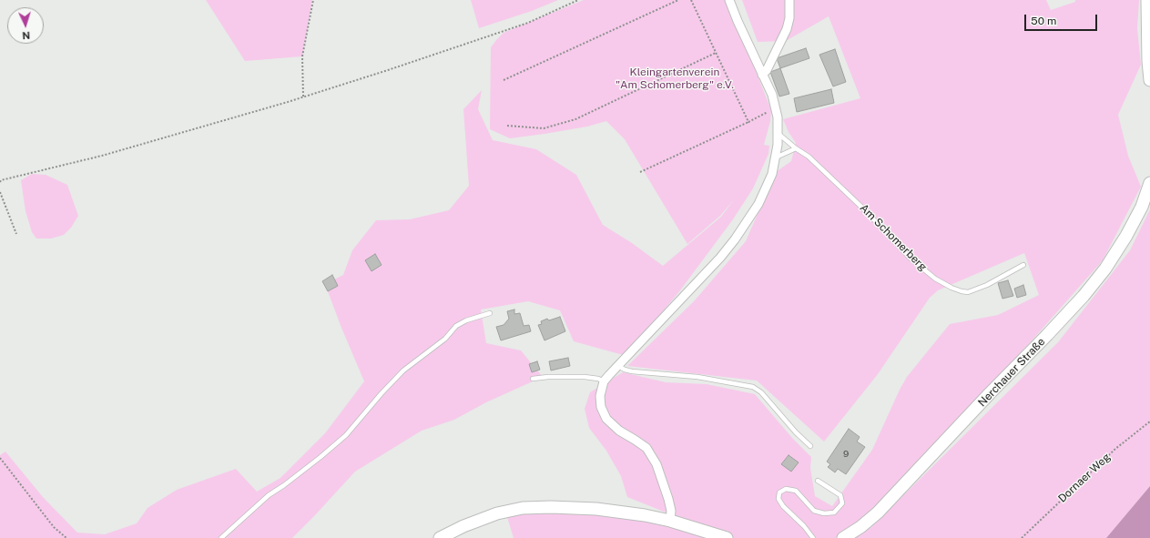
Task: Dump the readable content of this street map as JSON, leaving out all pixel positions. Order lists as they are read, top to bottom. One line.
{"streets":{"main road":["Nerchauer Straße"],"lane":["Am Schomerberg"],"path":["Dornaer Weg"]},"parks":["Kleingartenverein \"Am Schomerberg\" e.V."],"house_numbers":["9"],"scale_bar":"50 m","north":"bottom"}
